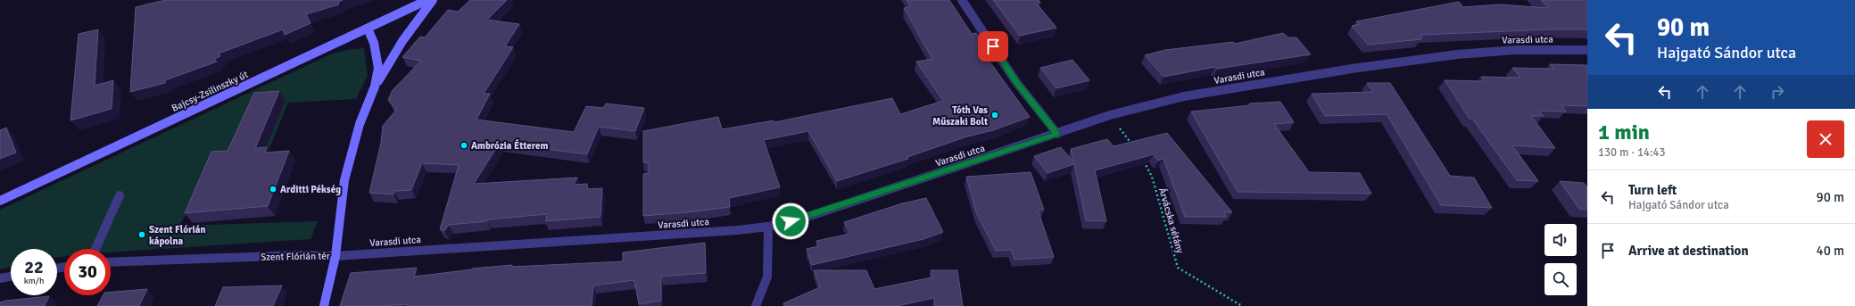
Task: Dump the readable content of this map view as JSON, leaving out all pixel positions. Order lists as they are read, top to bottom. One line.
{"streets":{"main road":["Bajcsy-Zsilinszky út","Szent Flórián tér"],"street":["Varasdi utca"],"path":["Árvácska sétány"]},"crossings":[["Varasdi utca","Szent Flórián tér"],["Bajcsy-Zsilinszky út","Szent Flórián tér"]],"places":["Tóth Vas Műszaki Bolt","Ambrózia Étterem","Arditti Pékség","Szent Flórián kápolna"],"page":{"turn":["90 m","Hajgató Sándor utca"],"heading":["1 min","130 m · 14:43"],"list":[{"name":"Turn left","note":"Hajgató Sándor utca","value":"90 m"},{"name":"Arrive at destination","value":"40 m"}],"speed":"22 km/h","limit":"30"}}
